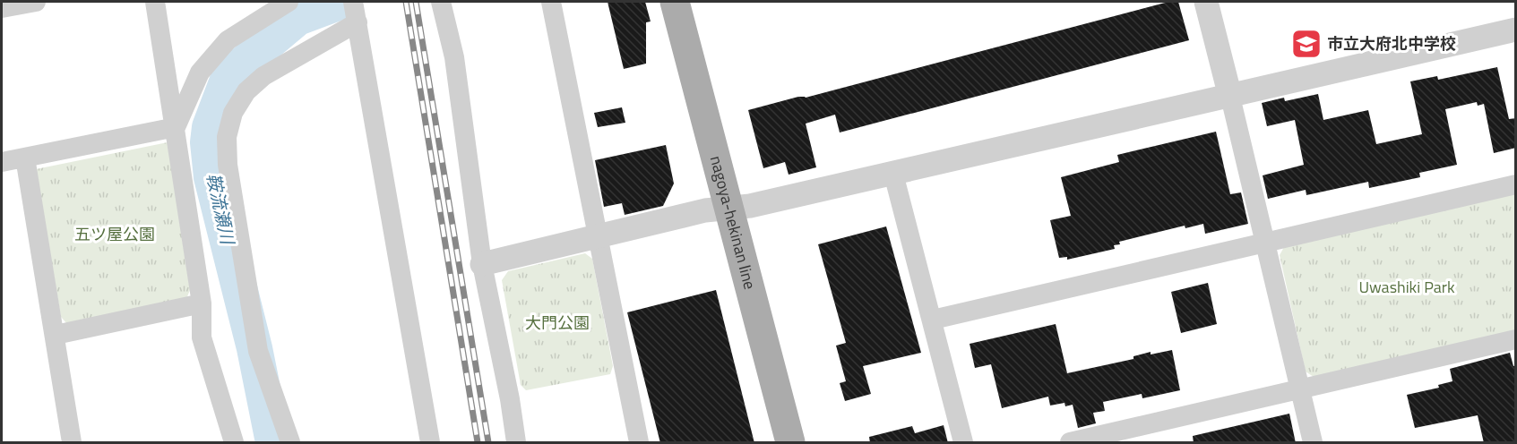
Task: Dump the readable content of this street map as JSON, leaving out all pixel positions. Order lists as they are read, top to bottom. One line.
{"streets":{"main road":["nagoya-hekinan line"]},"water":["鞍流瀬川"],"parks":["五ツ屋公園","Uwashiki Park","大門公園"],"places":{"school or university":["市立大府北中学校"]}}
